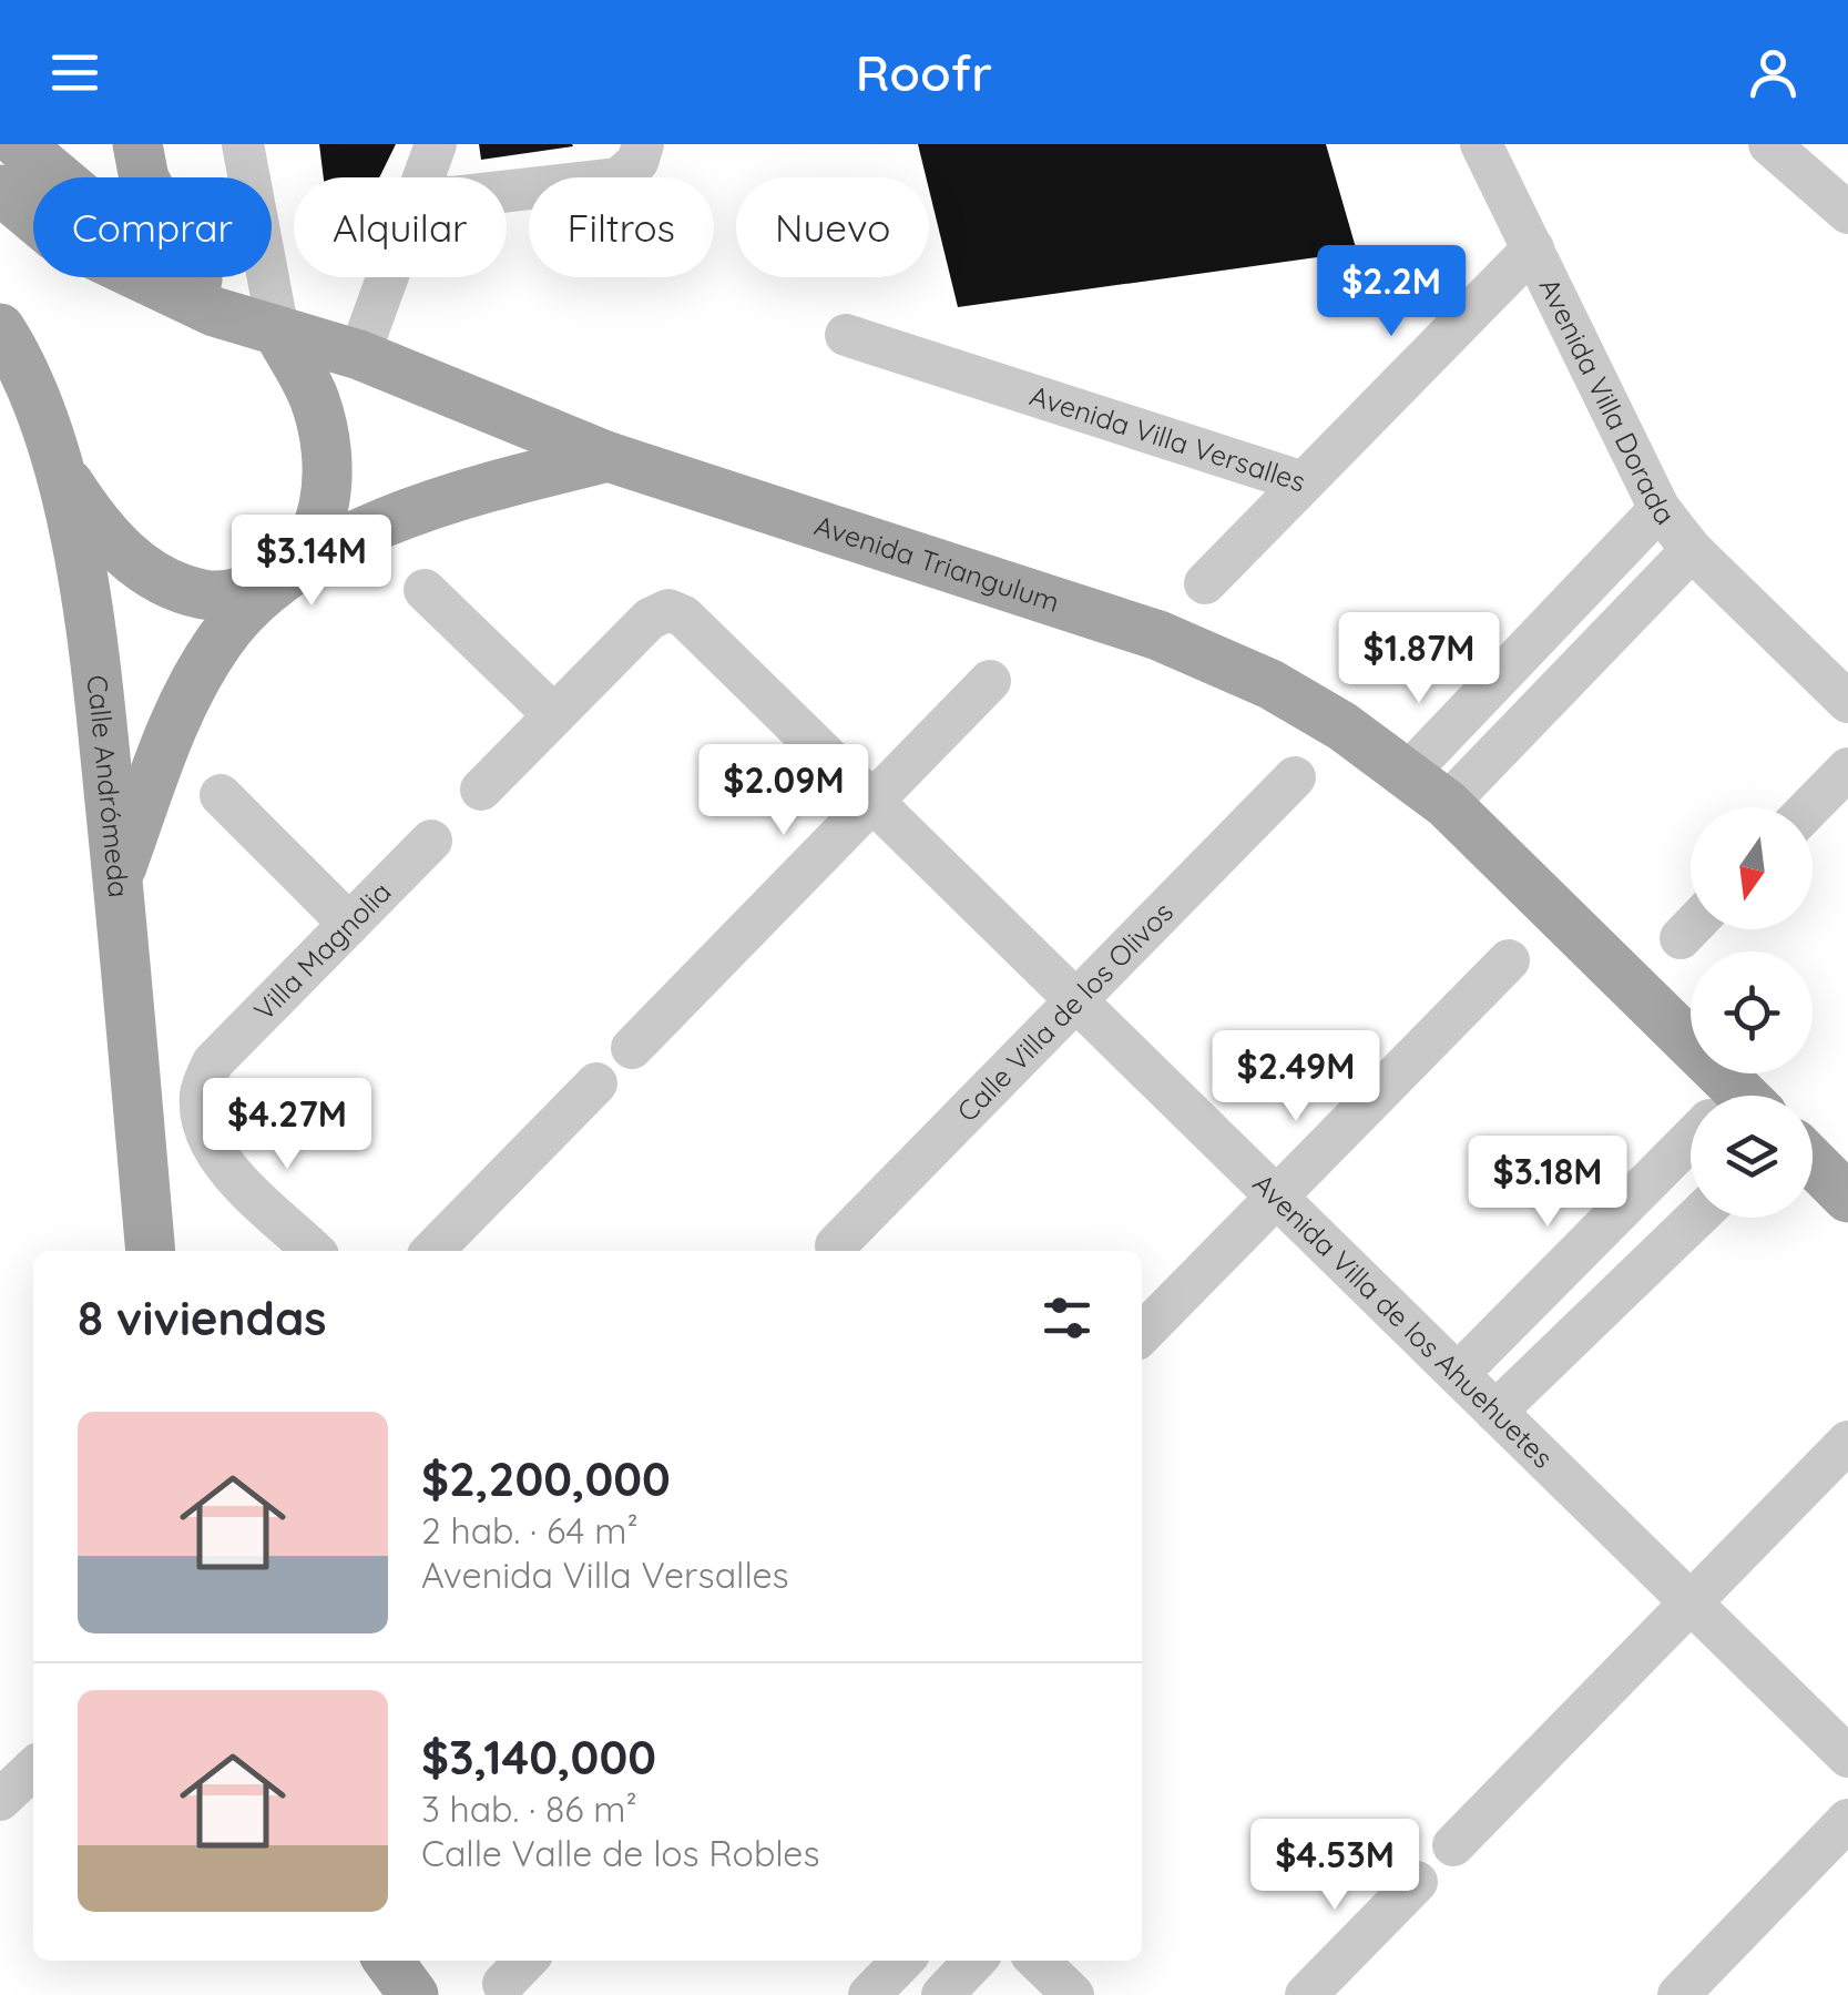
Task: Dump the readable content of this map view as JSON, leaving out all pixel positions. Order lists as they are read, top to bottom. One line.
{"streets":{"main road":["Avenida Triangulum","Calle Andrómeda"],"street":["Avenida Villa Dorada","Avenida Villa Versalles","Villa Magnolia","Calle Villa de los Olivos","Avenida Villa de los Ahuehuetes"]},"crossings":[["Avenida Villa Dorada","Avenida Villa Versalles"],["Avenida Villa Dorada","Avenida Triangulum"],["Calle Villa de los Olivos","Avenida Villa de los Ahuehuetes"]],"north":"bottom","page":{"header":"Roofr","chip":["Comprar","Alquilar","Filtros","Nuevo"],"price":["$2.2M","$3.14M","$1.87M","$2.09M","$2.49M","$4.27M","$3.18M","$4.53M"],"heading":"8 viviendas","list":[{"name":"$2,200,000","note":"2 hab. · 64 m² · Avenida Villa Versalles"},{"name":"$3,140,000","note":"3 hab. · 86 m² · Calle Valle de los Robles"}]}}
